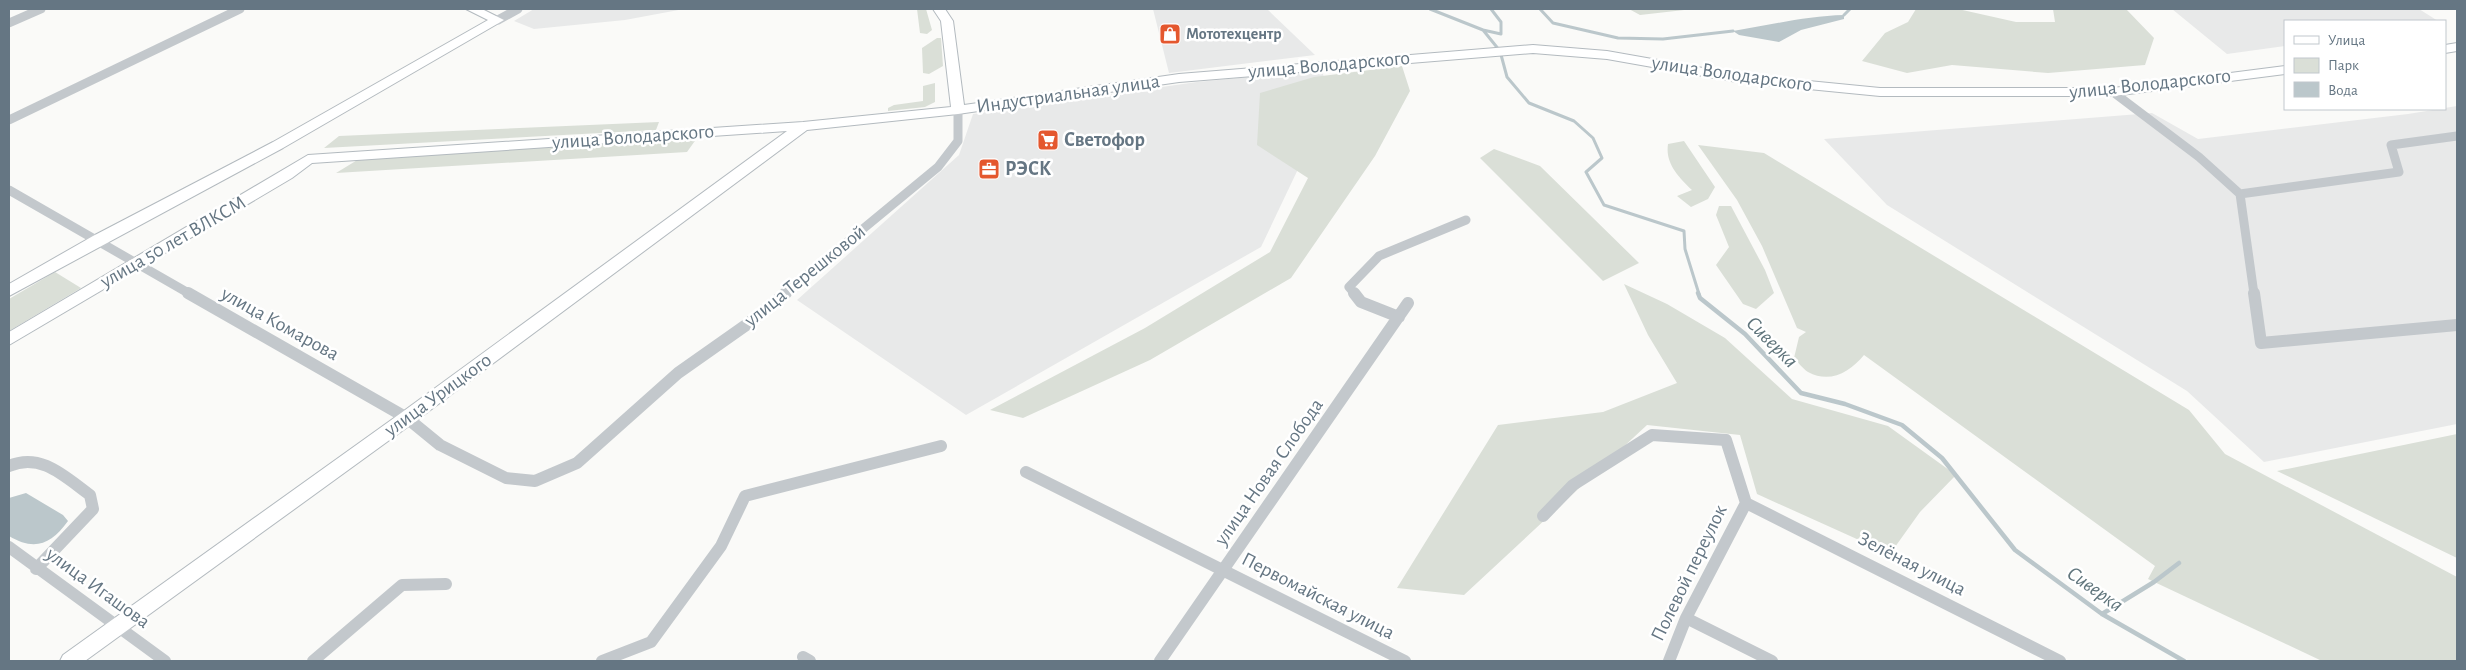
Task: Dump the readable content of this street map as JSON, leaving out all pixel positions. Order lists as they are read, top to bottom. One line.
{"streets":{"main road":["улица Володарского","Индустриальная улица","улица 50 лет ВЛКСМ","улица Терешковой","улица Урицкого"],"street":["улица Комарова","улица Новая Слобода","Зелёная улица","Полевой переулок","улица Игашова","Первомайская улица"]},"crossings":[["улица Володарского","Индустриальная улица"],["улица Володарского","улица 50 лет ВЛКСМ"],["улица Володарского","улица Терешковой"],["улица Володарского","улица Урицкого"],["Индустриальная улица","улица Терешковой"],["улица 50 лет ВЛКСМ","улица Комарова"],["улица Терешковой","улица Комарова"],["улица Комарова","улица Урицкого"],["улица Урицкого","улица Игашова"],["улица Новая Слобода","Первомайская улица"],["Зелёная улица","Полевой переулок"]],"water":["Сиверка"],"places":{"shop":["Мототехцентр"],"supermarket":["Светофор"],"office":["РЭСК"]},"legend":["Улица","Парк","Вода"]}
